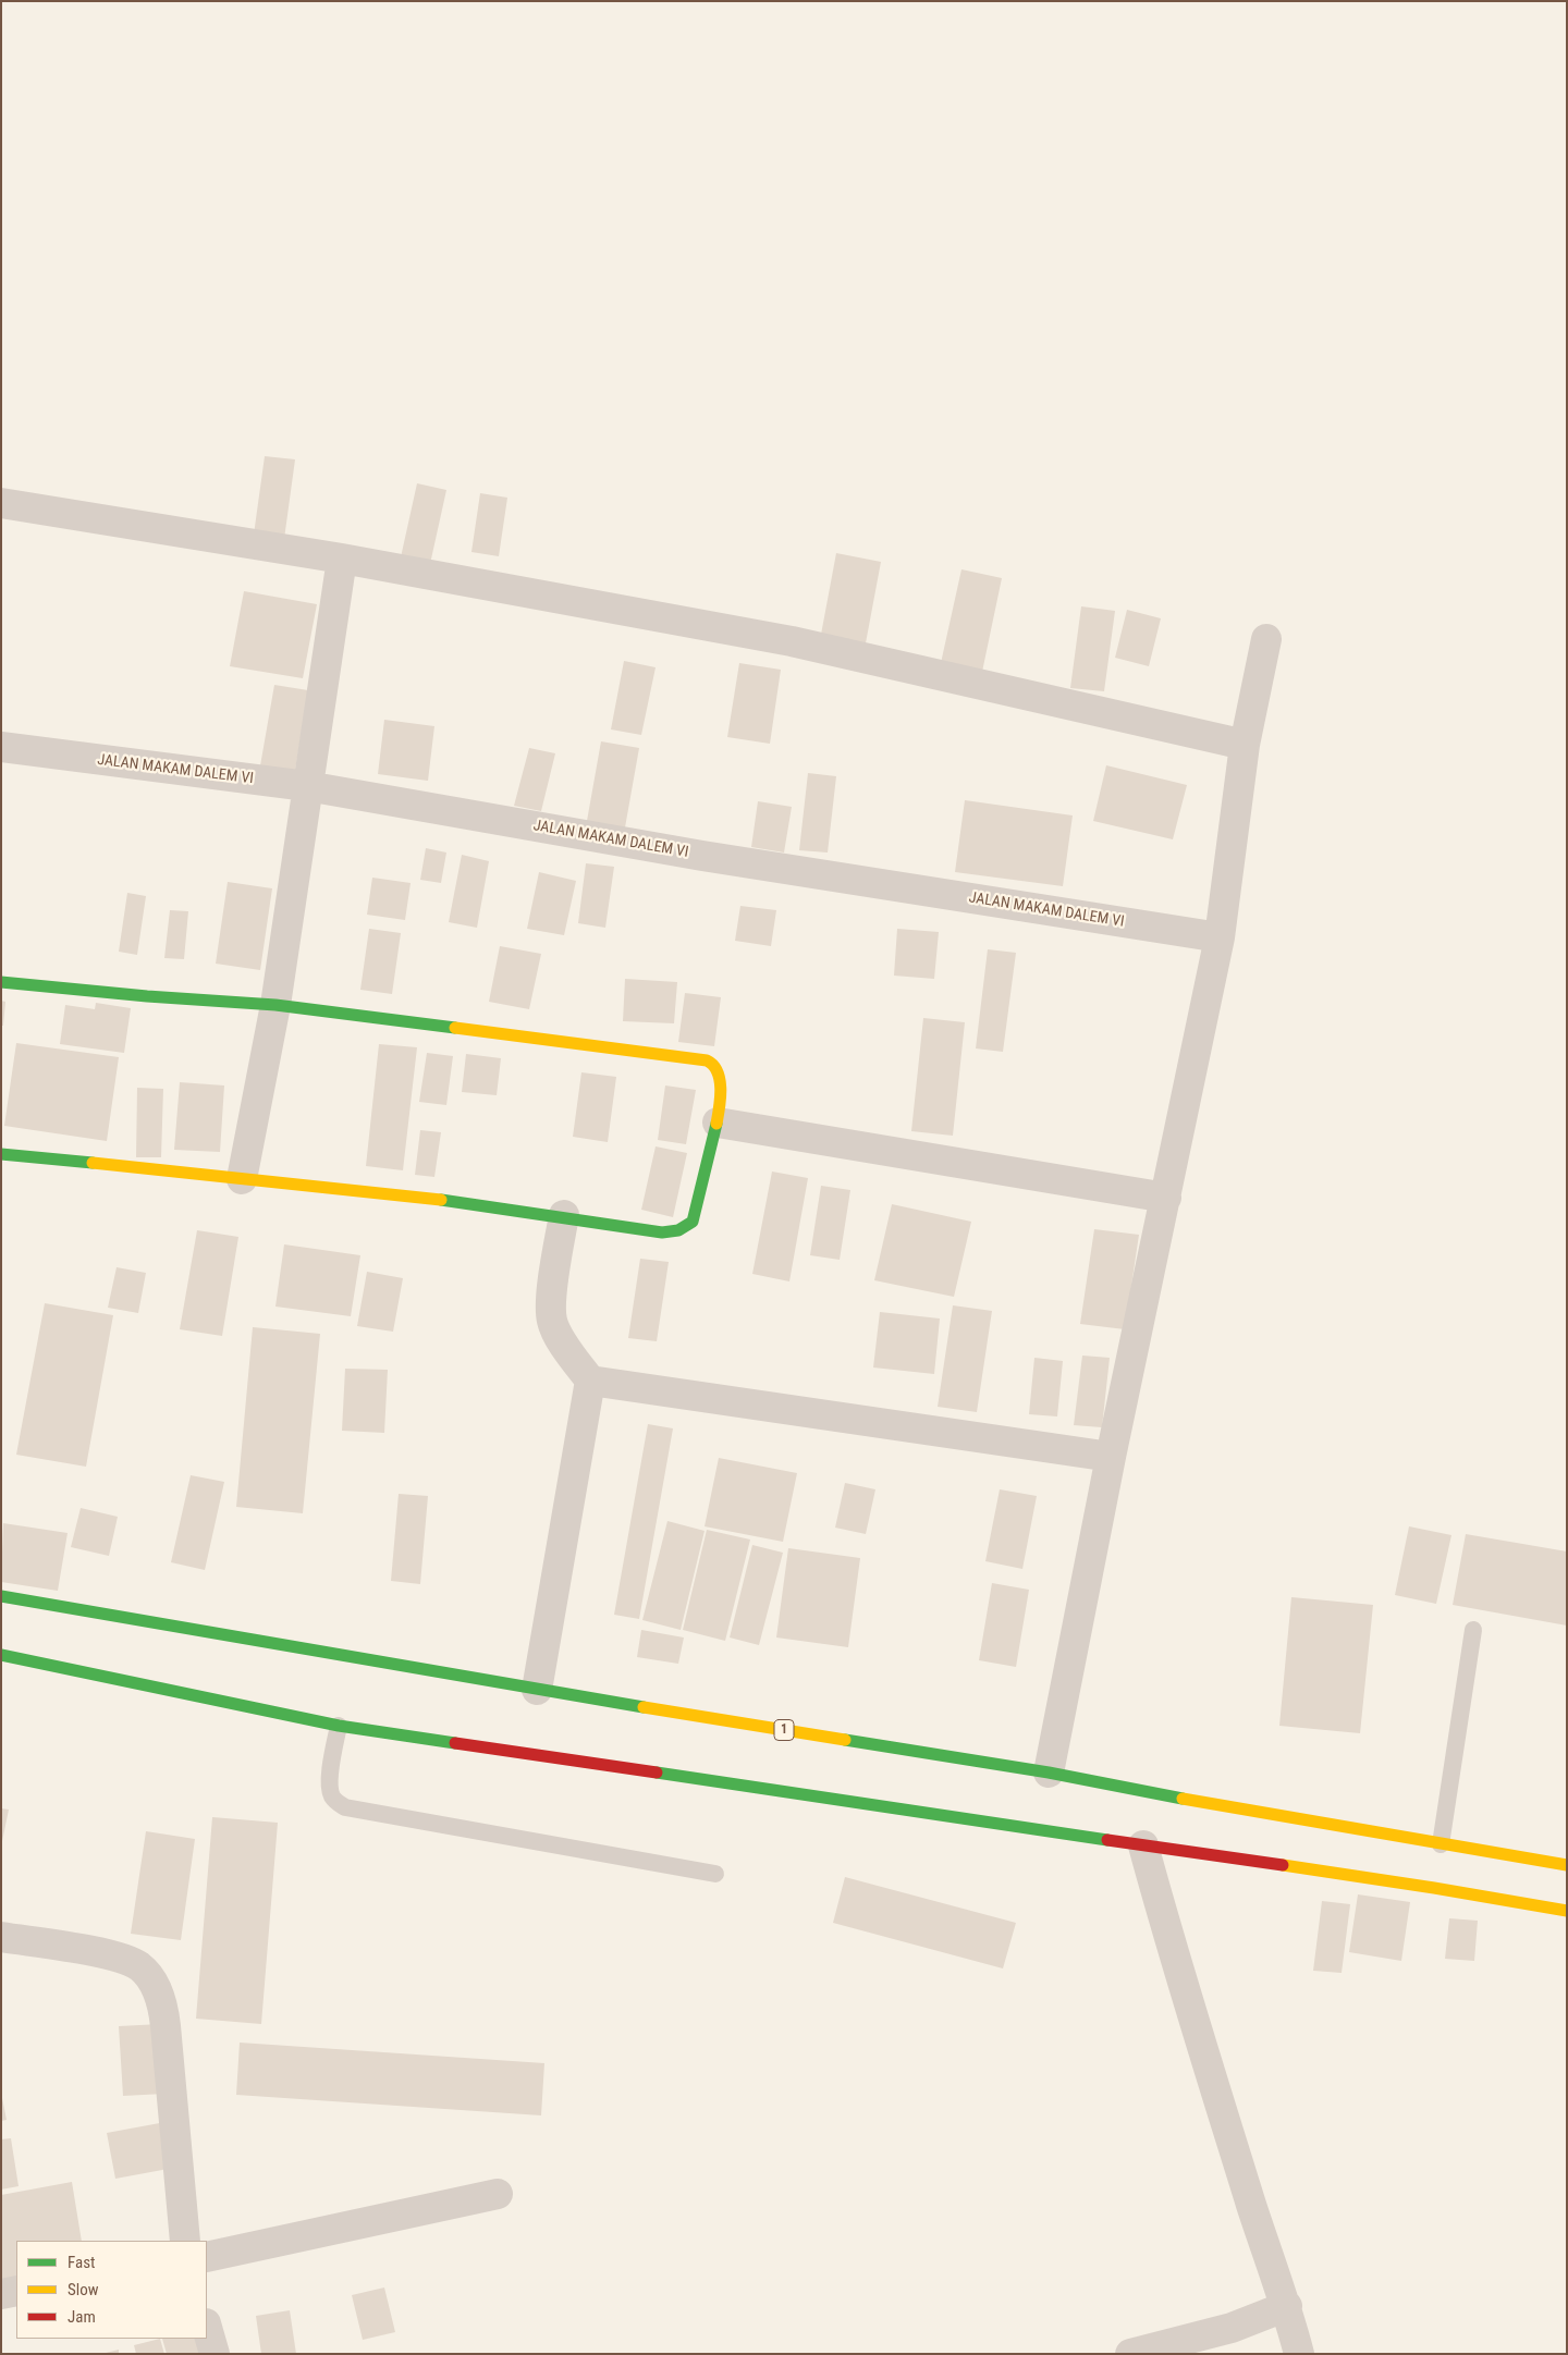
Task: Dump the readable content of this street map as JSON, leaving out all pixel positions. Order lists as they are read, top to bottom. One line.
{"streets":{"main road":["1"],"street":["JALAN MAKAM DALEM VI"]},"legend":["Fast","Slow","Jam"]}
